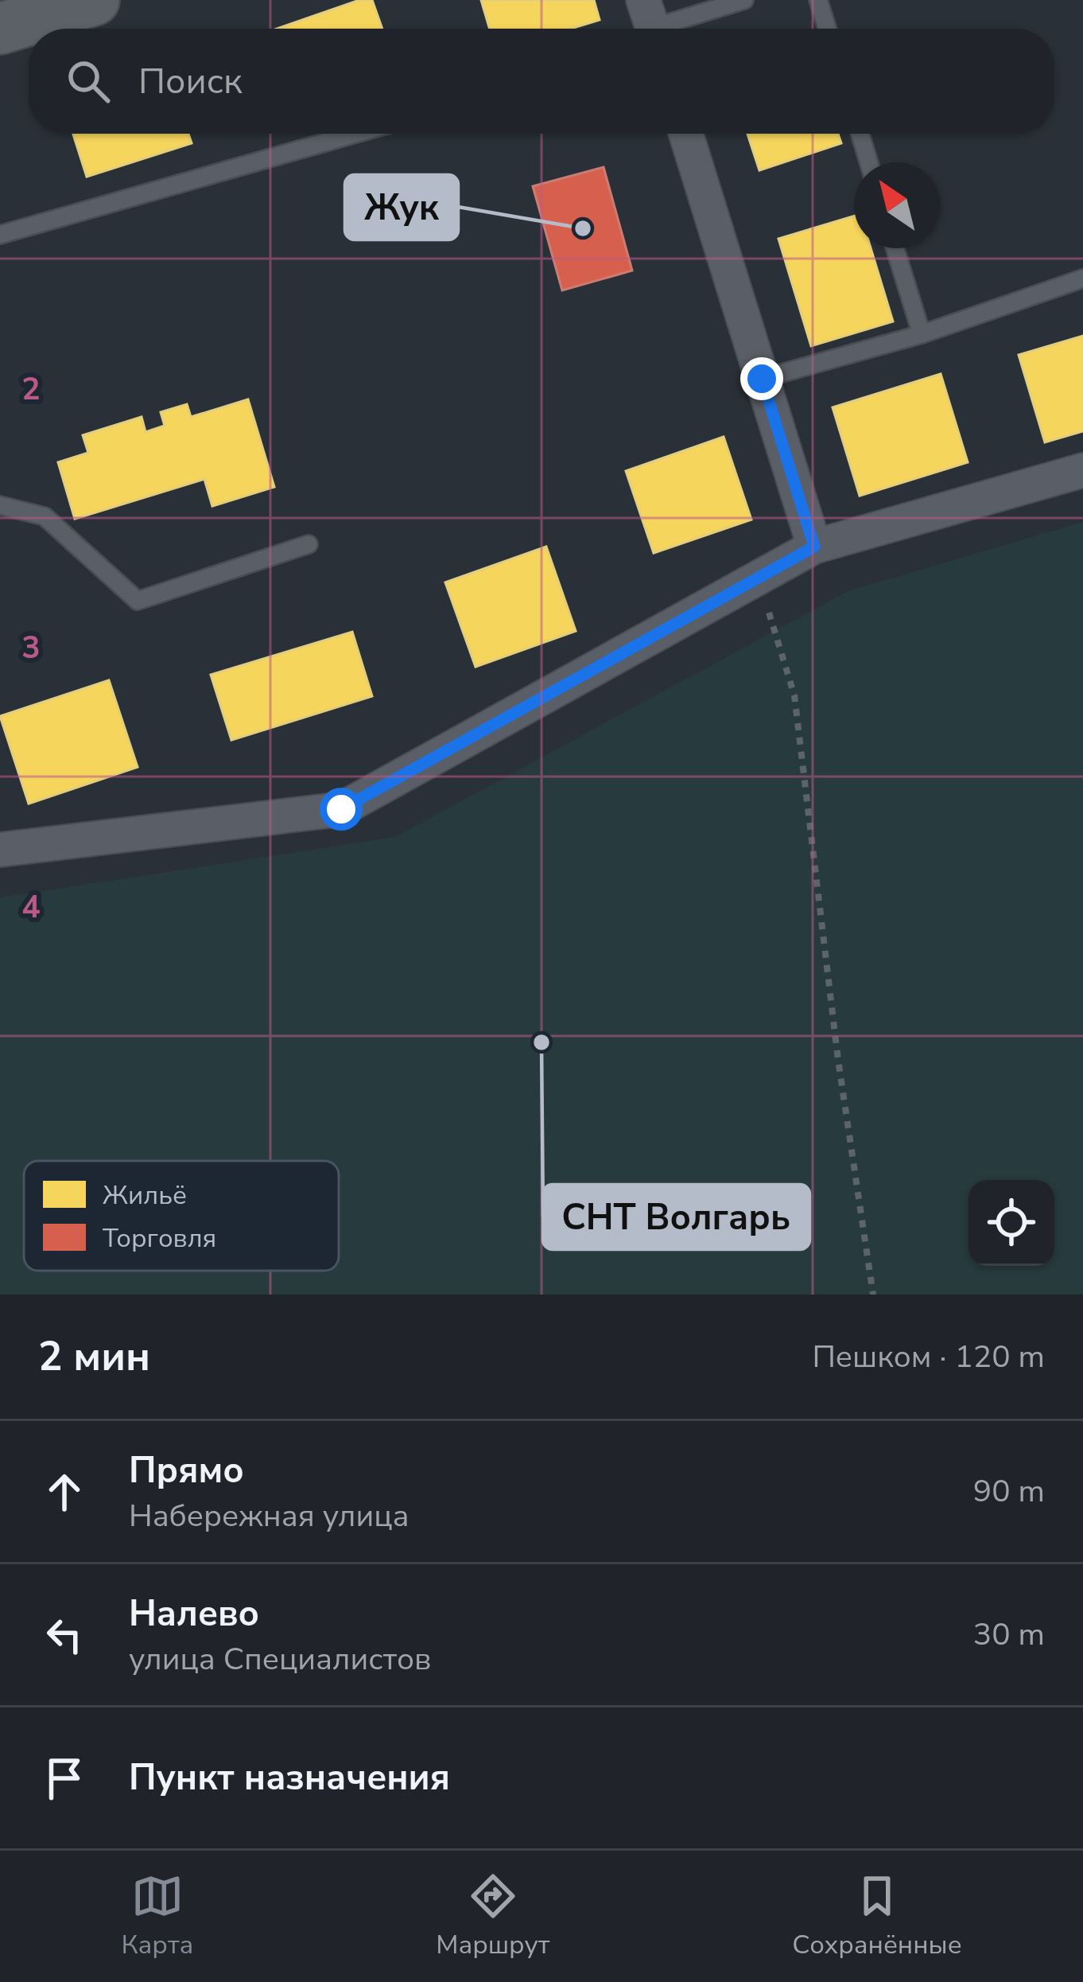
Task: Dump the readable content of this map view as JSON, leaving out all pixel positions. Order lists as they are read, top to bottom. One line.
{"places":["Жук","СНТ Волгарь"],"legend":["Жильё","Торговля"],"north":"top left","page":{"search":"Поиск","heading":["2 мин","Пешком · 120 m"],"list":[["Прямо","Набережная улица","90 m"],["Налево","улица Специалистов","30 m"],"Пункт назначения"],"nav":["Карта","Маршрут","Сохранённые"]},"grid":{"rows":["2","3","4"]}}
